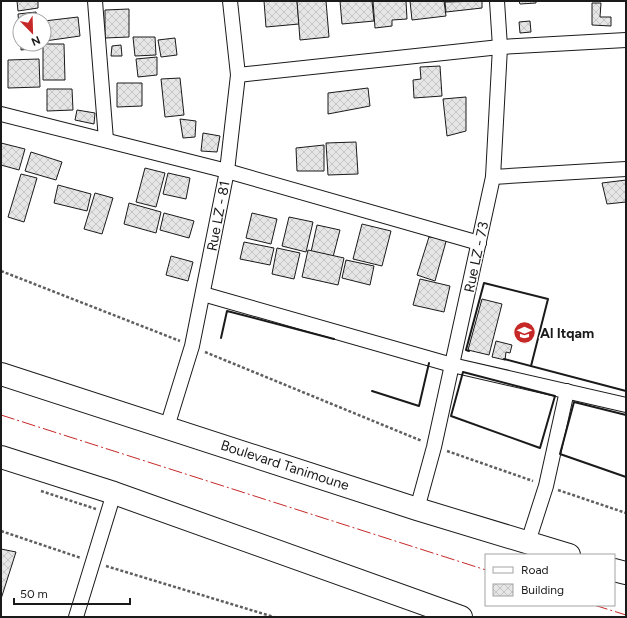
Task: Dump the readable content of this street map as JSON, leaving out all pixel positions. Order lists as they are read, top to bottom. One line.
{"streets":{"main road":["Boulevard Tanimoune"],"street":["Rue LZ - 81","Rue LZ - 73"]},"crossings":[["Rue LZ - 81","Boulevard Tanimoune"],["Rue LZ - 73","Boulevard Tanimoune"]],"places":{"school or university":["Al Itqam"]},"legend":["Road","Building"],"scale_bar":"50 m","north":"bottom right"}
